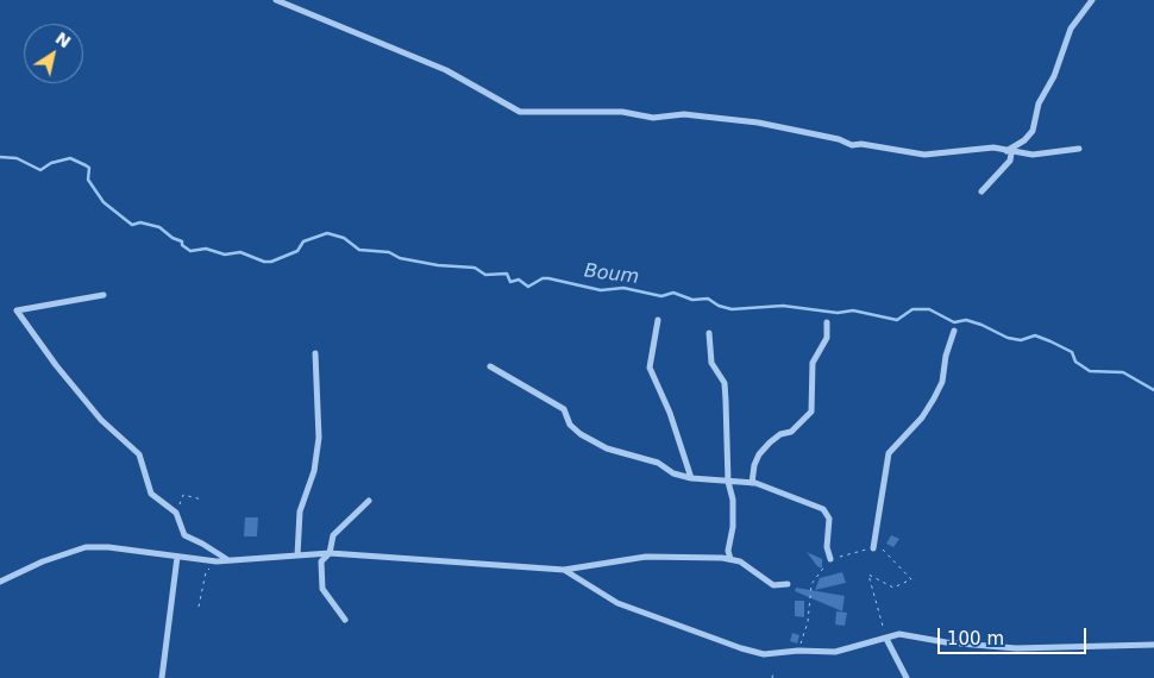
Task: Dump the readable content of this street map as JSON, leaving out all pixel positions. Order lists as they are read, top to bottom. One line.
{"water":["Boum"],"scale_bar":"100 m","north":"top right"}
